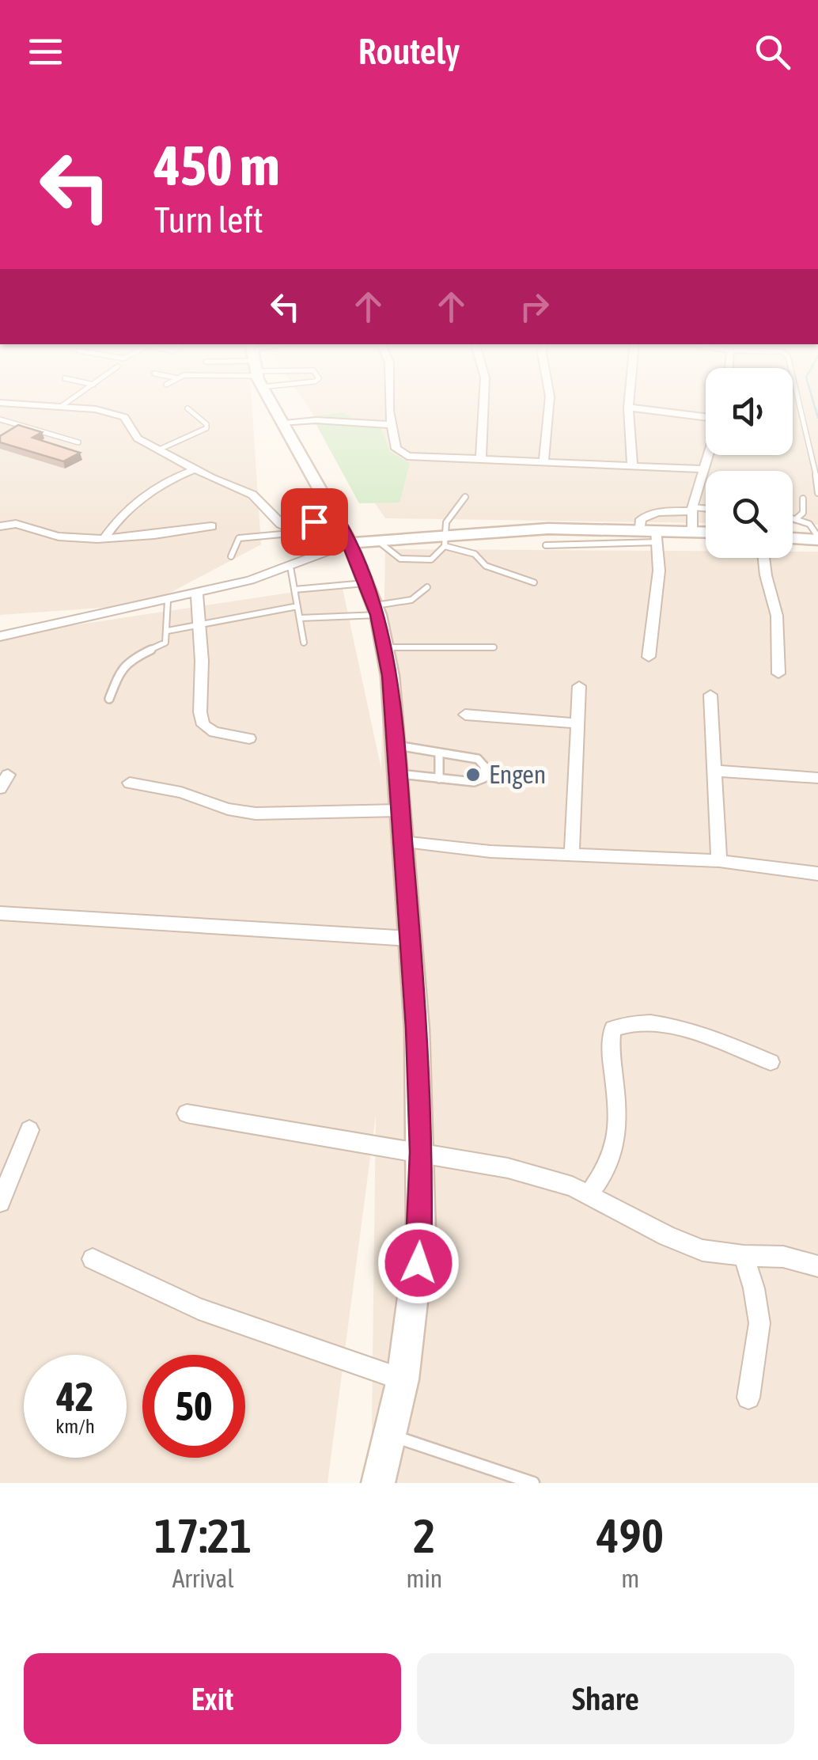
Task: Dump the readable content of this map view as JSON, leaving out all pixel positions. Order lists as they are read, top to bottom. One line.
{"places":["Engen"],"page":{"header":"Routely","turn":["450 m","Turn left"],"speed":"42 km/h","limit":"50","eta":["17:21","Arrival","2","min","490","m"],"buttons":["Exit","Share"]}}
